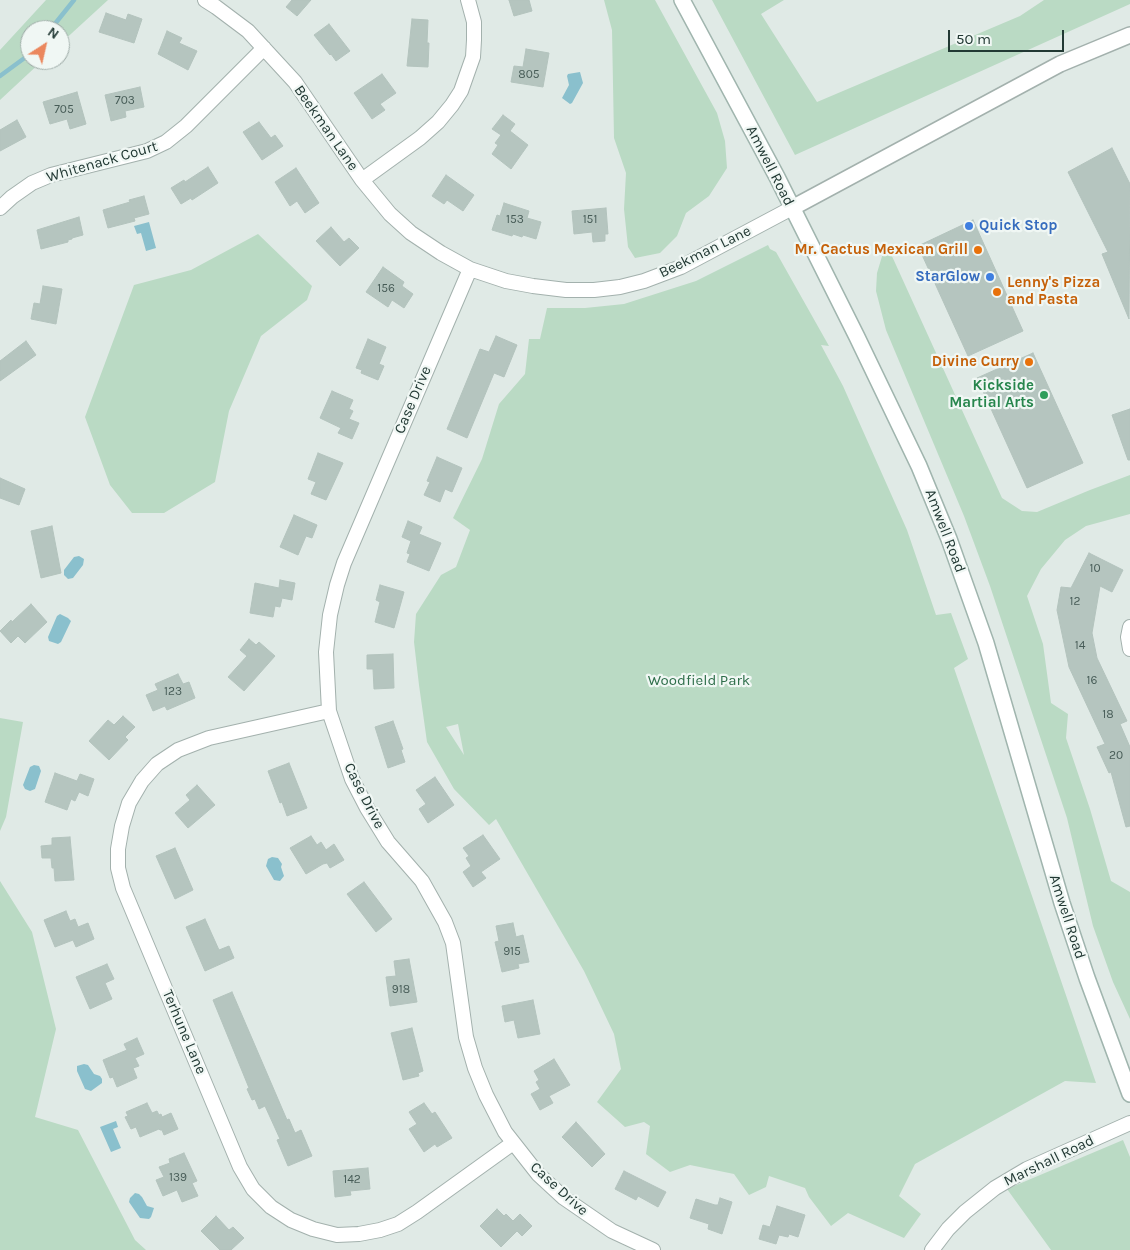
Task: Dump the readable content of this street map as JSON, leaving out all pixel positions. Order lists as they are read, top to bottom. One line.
{"streets":{"main road":["Beekman Lane","Amwell Road"],"street":["Whitenack Court","Case Drive","Terhune Lane","Marshall Road"]},"crossings":[["Beekman Lane","Whitenack Court"],["Beekman Lane","Amwell Road"],["Beekman Lane","Case Drive"],["Case Drive","Terhune Lane"]],"parks":["Woodfield Park"],"places":["Quick Stop","Mr. Cactus Mexican Grill","StarGlow","Lenny's Pizza and Pasta","Divine Curry","Kickside Martial Arts"],"house_numbers":["805","703","705","153","151","156","10","12","14","16","123","18","20","915","918","139","142"],"scale_bar":"50 m","north":"top right"}
